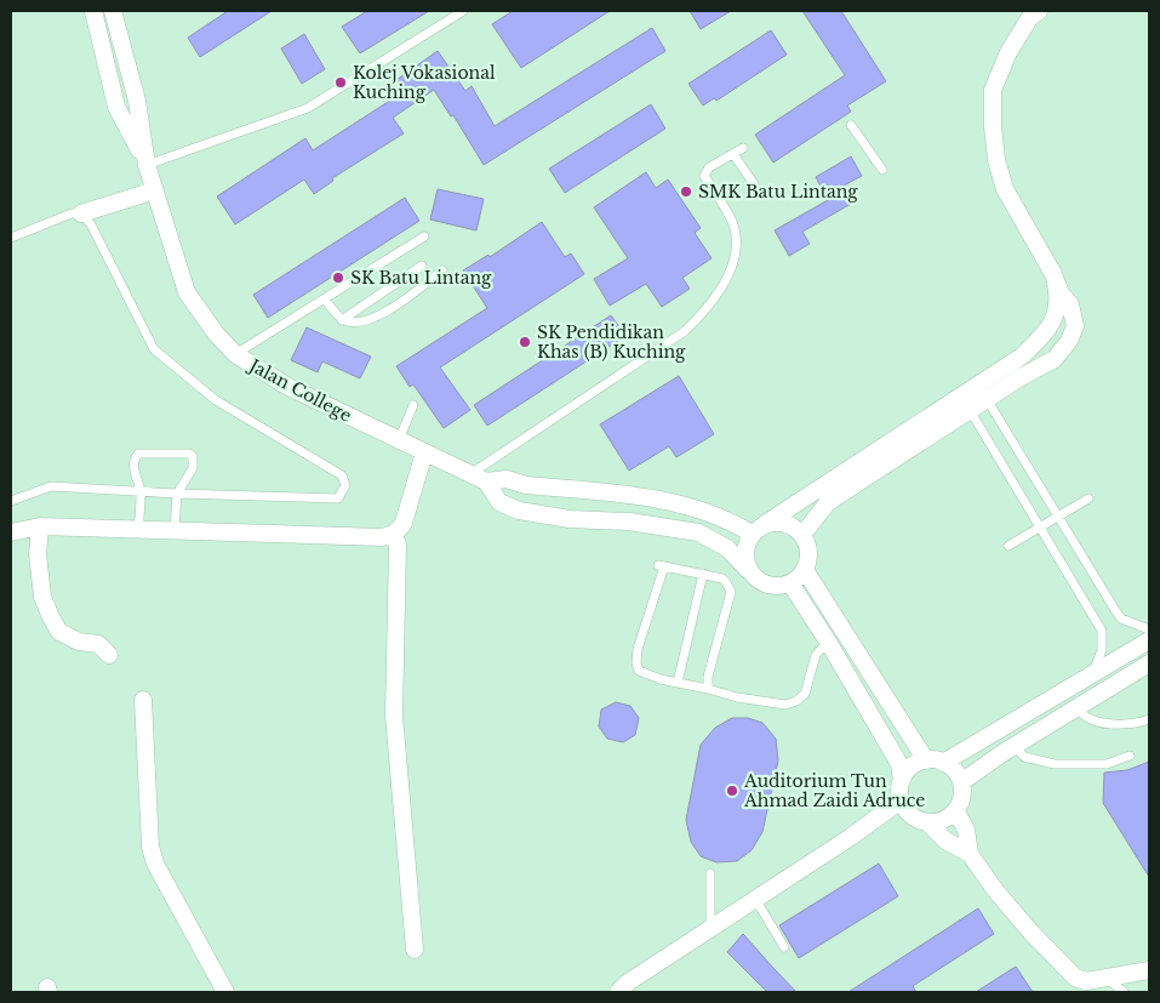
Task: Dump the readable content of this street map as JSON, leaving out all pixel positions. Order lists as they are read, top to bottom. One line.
{"streets":{"street":["Jalan College"]},"places":["Kolej Vokasional Kuching","SMK Batu Lintang","SK Batu Lintang","SK Pendidikan Khas (B) Kuching","Auditorium Tun Ahmad Zaidi Adruce"]}
